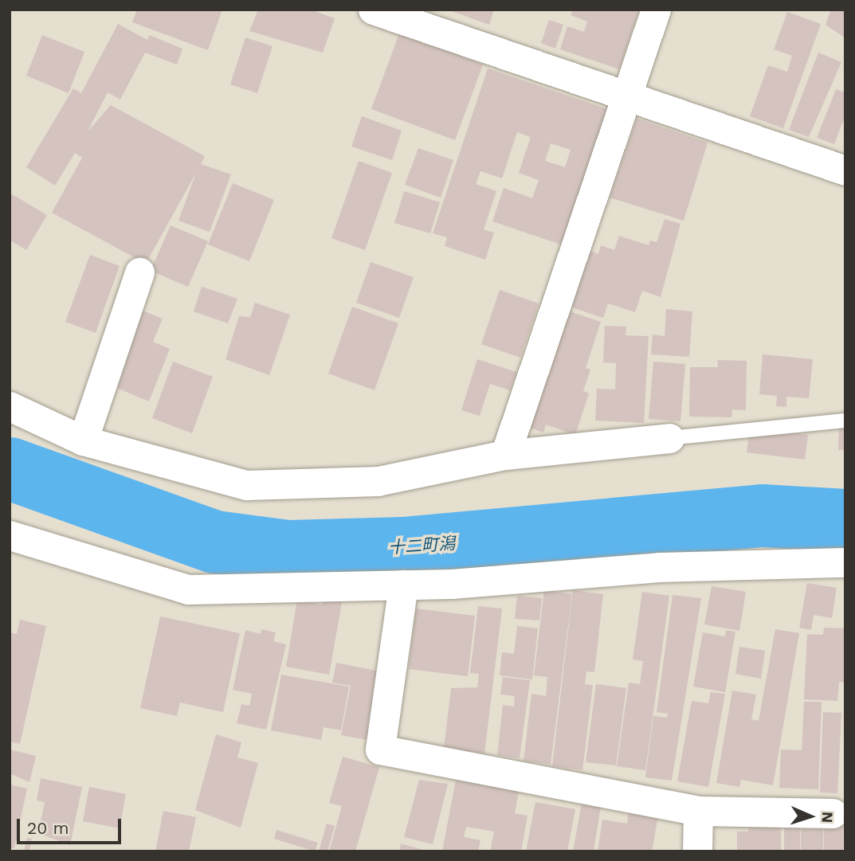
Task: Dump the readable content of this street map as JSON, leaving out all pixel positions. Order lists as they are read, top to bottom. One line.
{"water":["十二町潟"],"scale_bar":"20 m","north":"right"}
